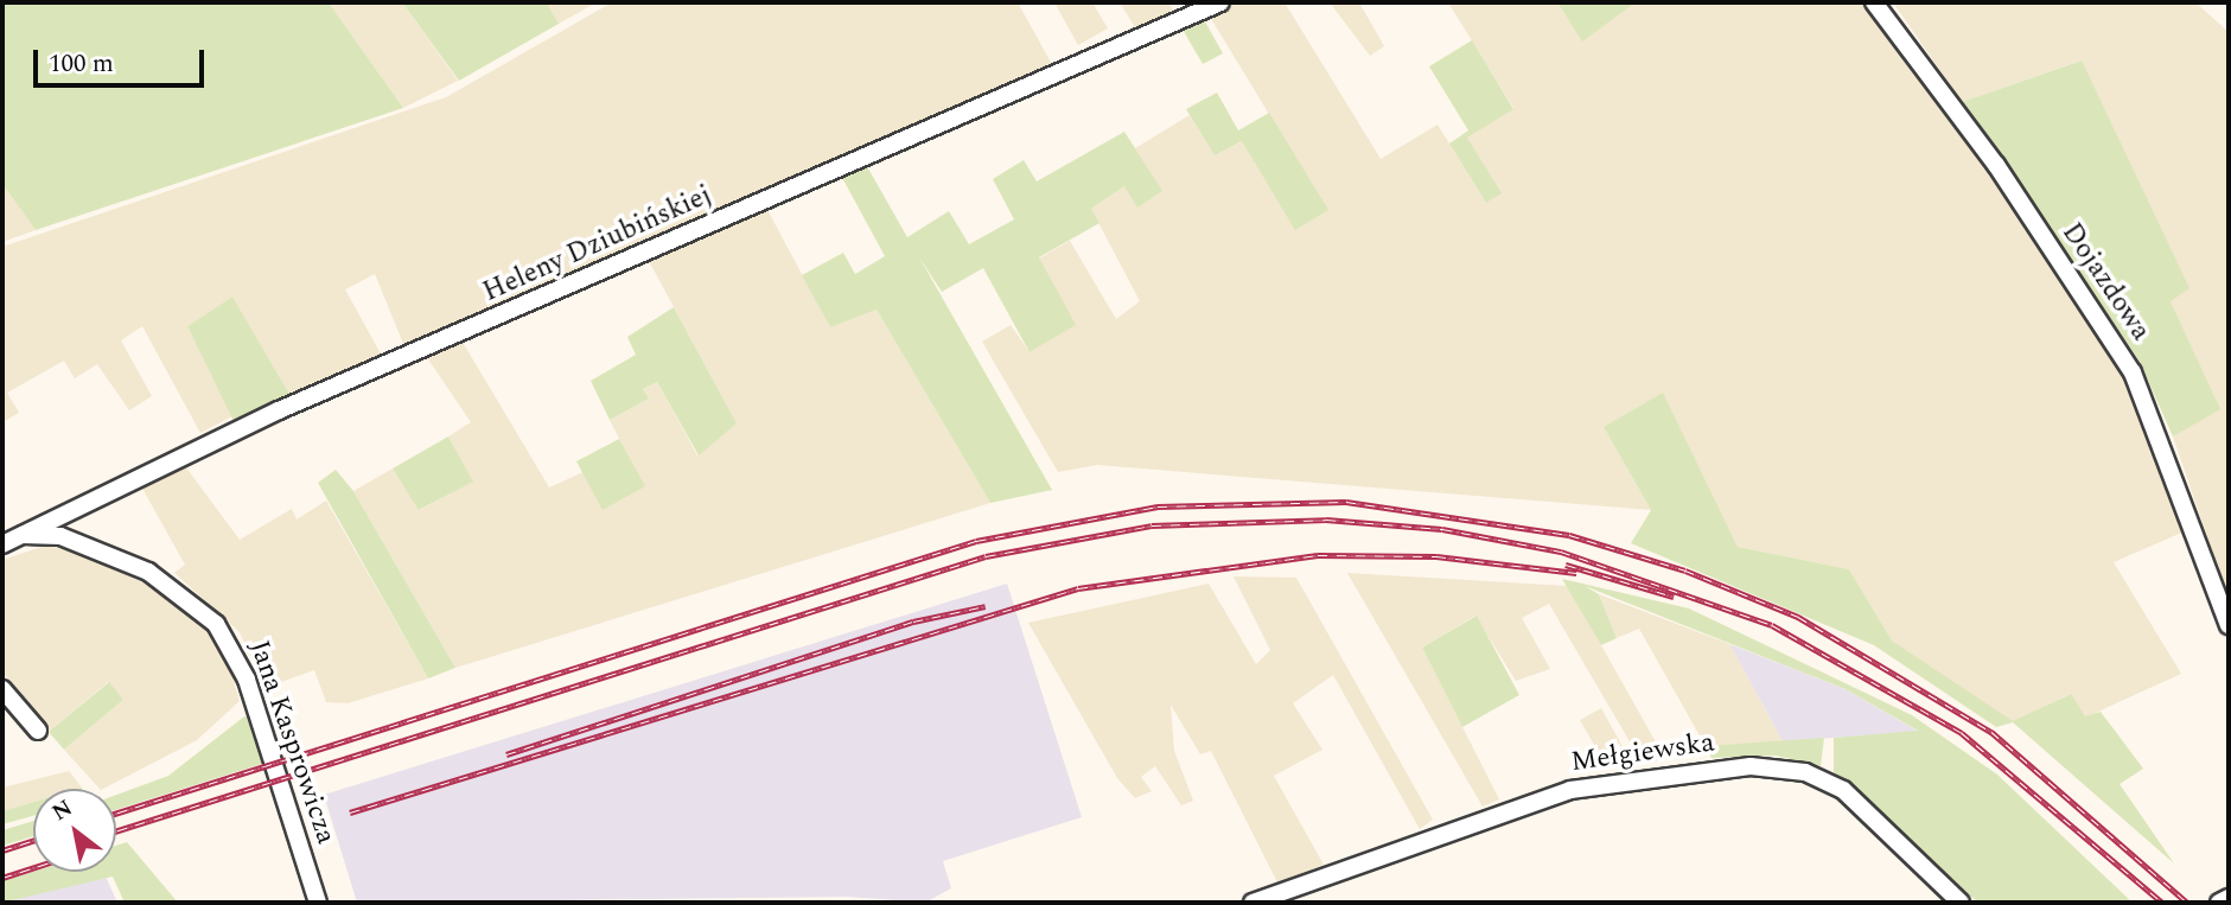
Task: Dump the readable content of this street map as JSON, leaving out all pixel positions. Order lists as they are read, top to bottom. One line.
{"streets":{"street":["Heleny Dziubińskiej","Dojazdowa","Jana Kasprowicza","Mełgiewska"]},"crossings":[["Heleny Dziubińskiej","Jana Kasprowicza"]],"scale_bar":"100 m","north":"top left"}
